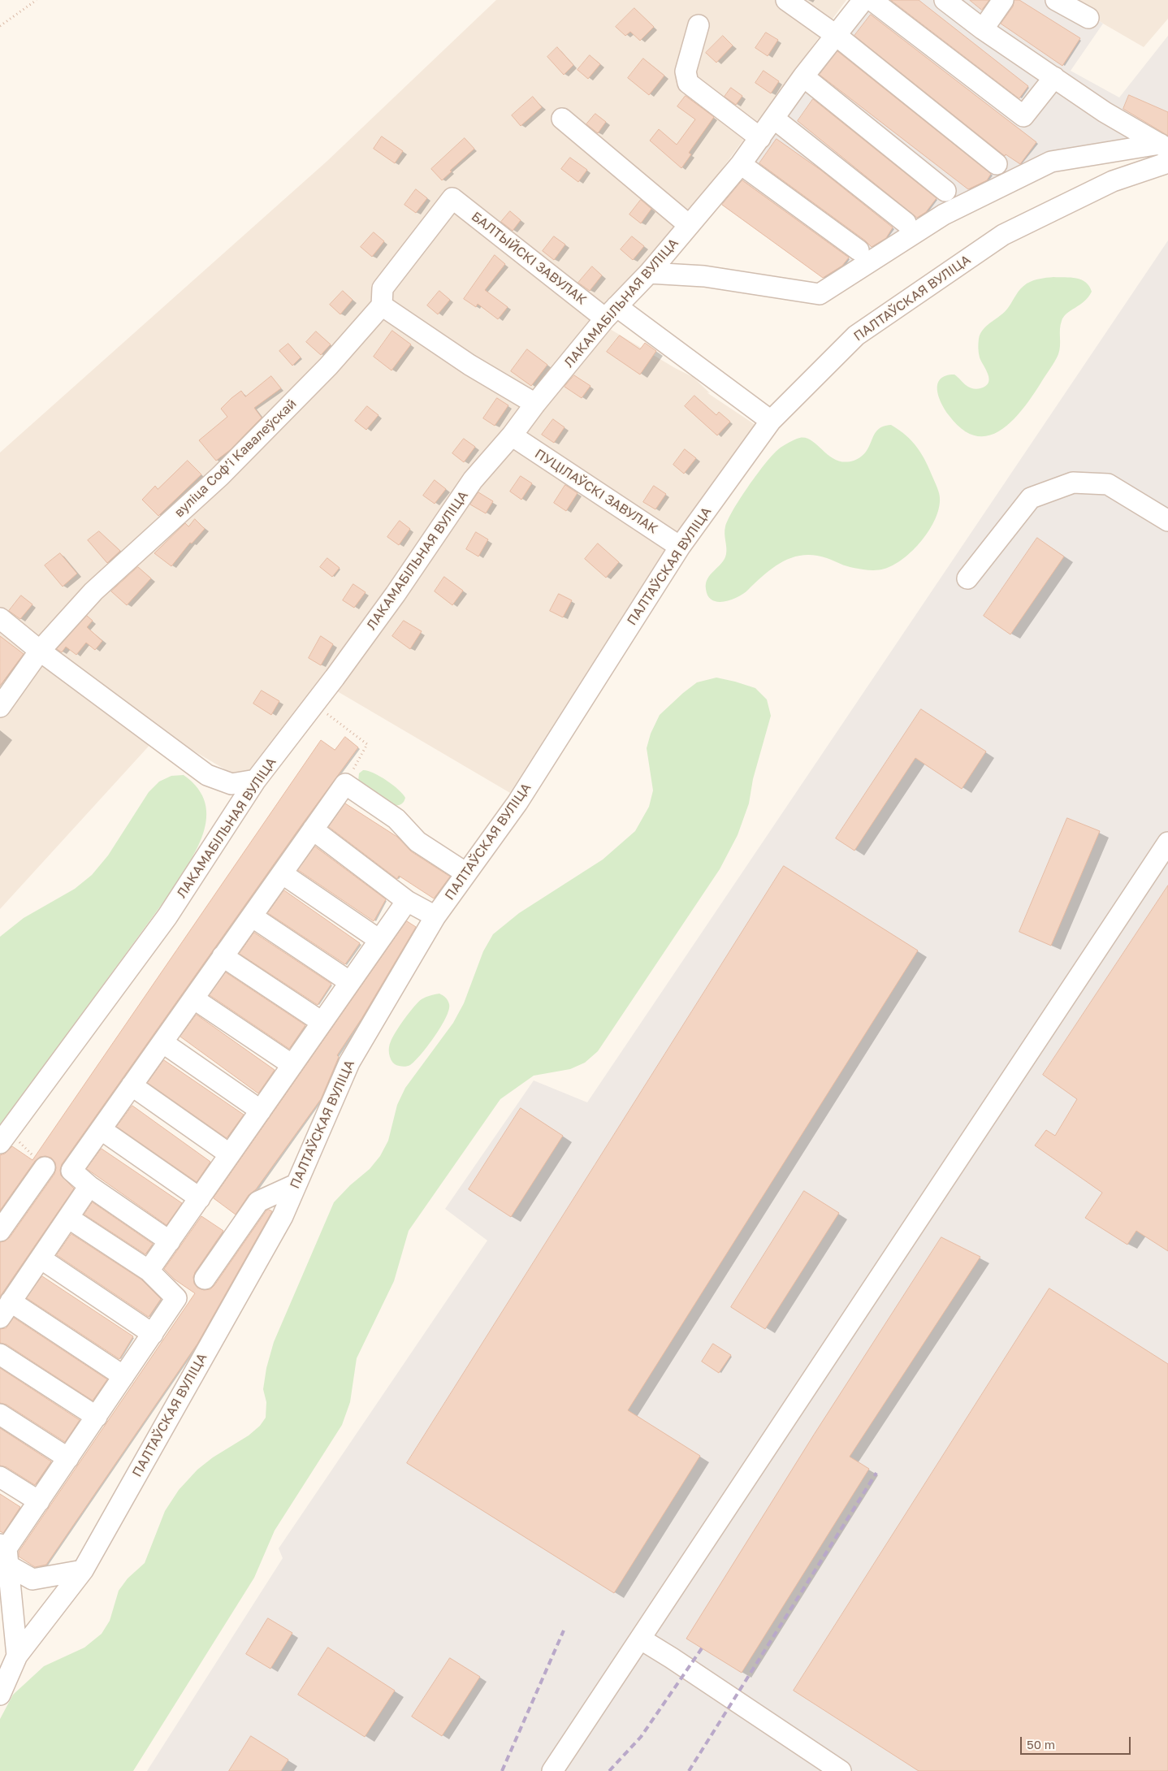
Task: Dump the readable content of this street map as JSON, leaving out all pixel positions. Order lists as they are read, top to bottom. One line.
{"streets":{"street":["БАЛТЫЙСКІ ЗАВУЛАК","ПАЛТАЎСКАЯ ВУЛІЦА","ЛАКАМАБІЛЬНАЯ ВУЛІЦА","вуліца Софʼі Кавалеўскай","ПУЦІЛАЎСКІ ЗАВУЛАК"]},"crossings":[["БАЛТЫЙСКІ ЗАВУЛАК","ПАЛТАЎСКАЯ ВУЛІЦА"],["БАЛТЫЙСКІ ЗАВУЛАК","ЛАКАМАБІЛЬНАЯ ВУЛІЦА"],["БАЛТЫЙСКІ ЗАВУЛАК","вуліца Софʼі Кавалеўскай"],["ПАЛТАЎСКАЯ ВУЛІЦА","ПУЦІЛАЎСКІ ЗАВУЛАК"],["ЛАКАМАБІЛЬНАЯ ВУЛІЦА","ПУЦІЛАЎСКІ ЗАВУЛАК"]],"scale_bar":"50 m"}
